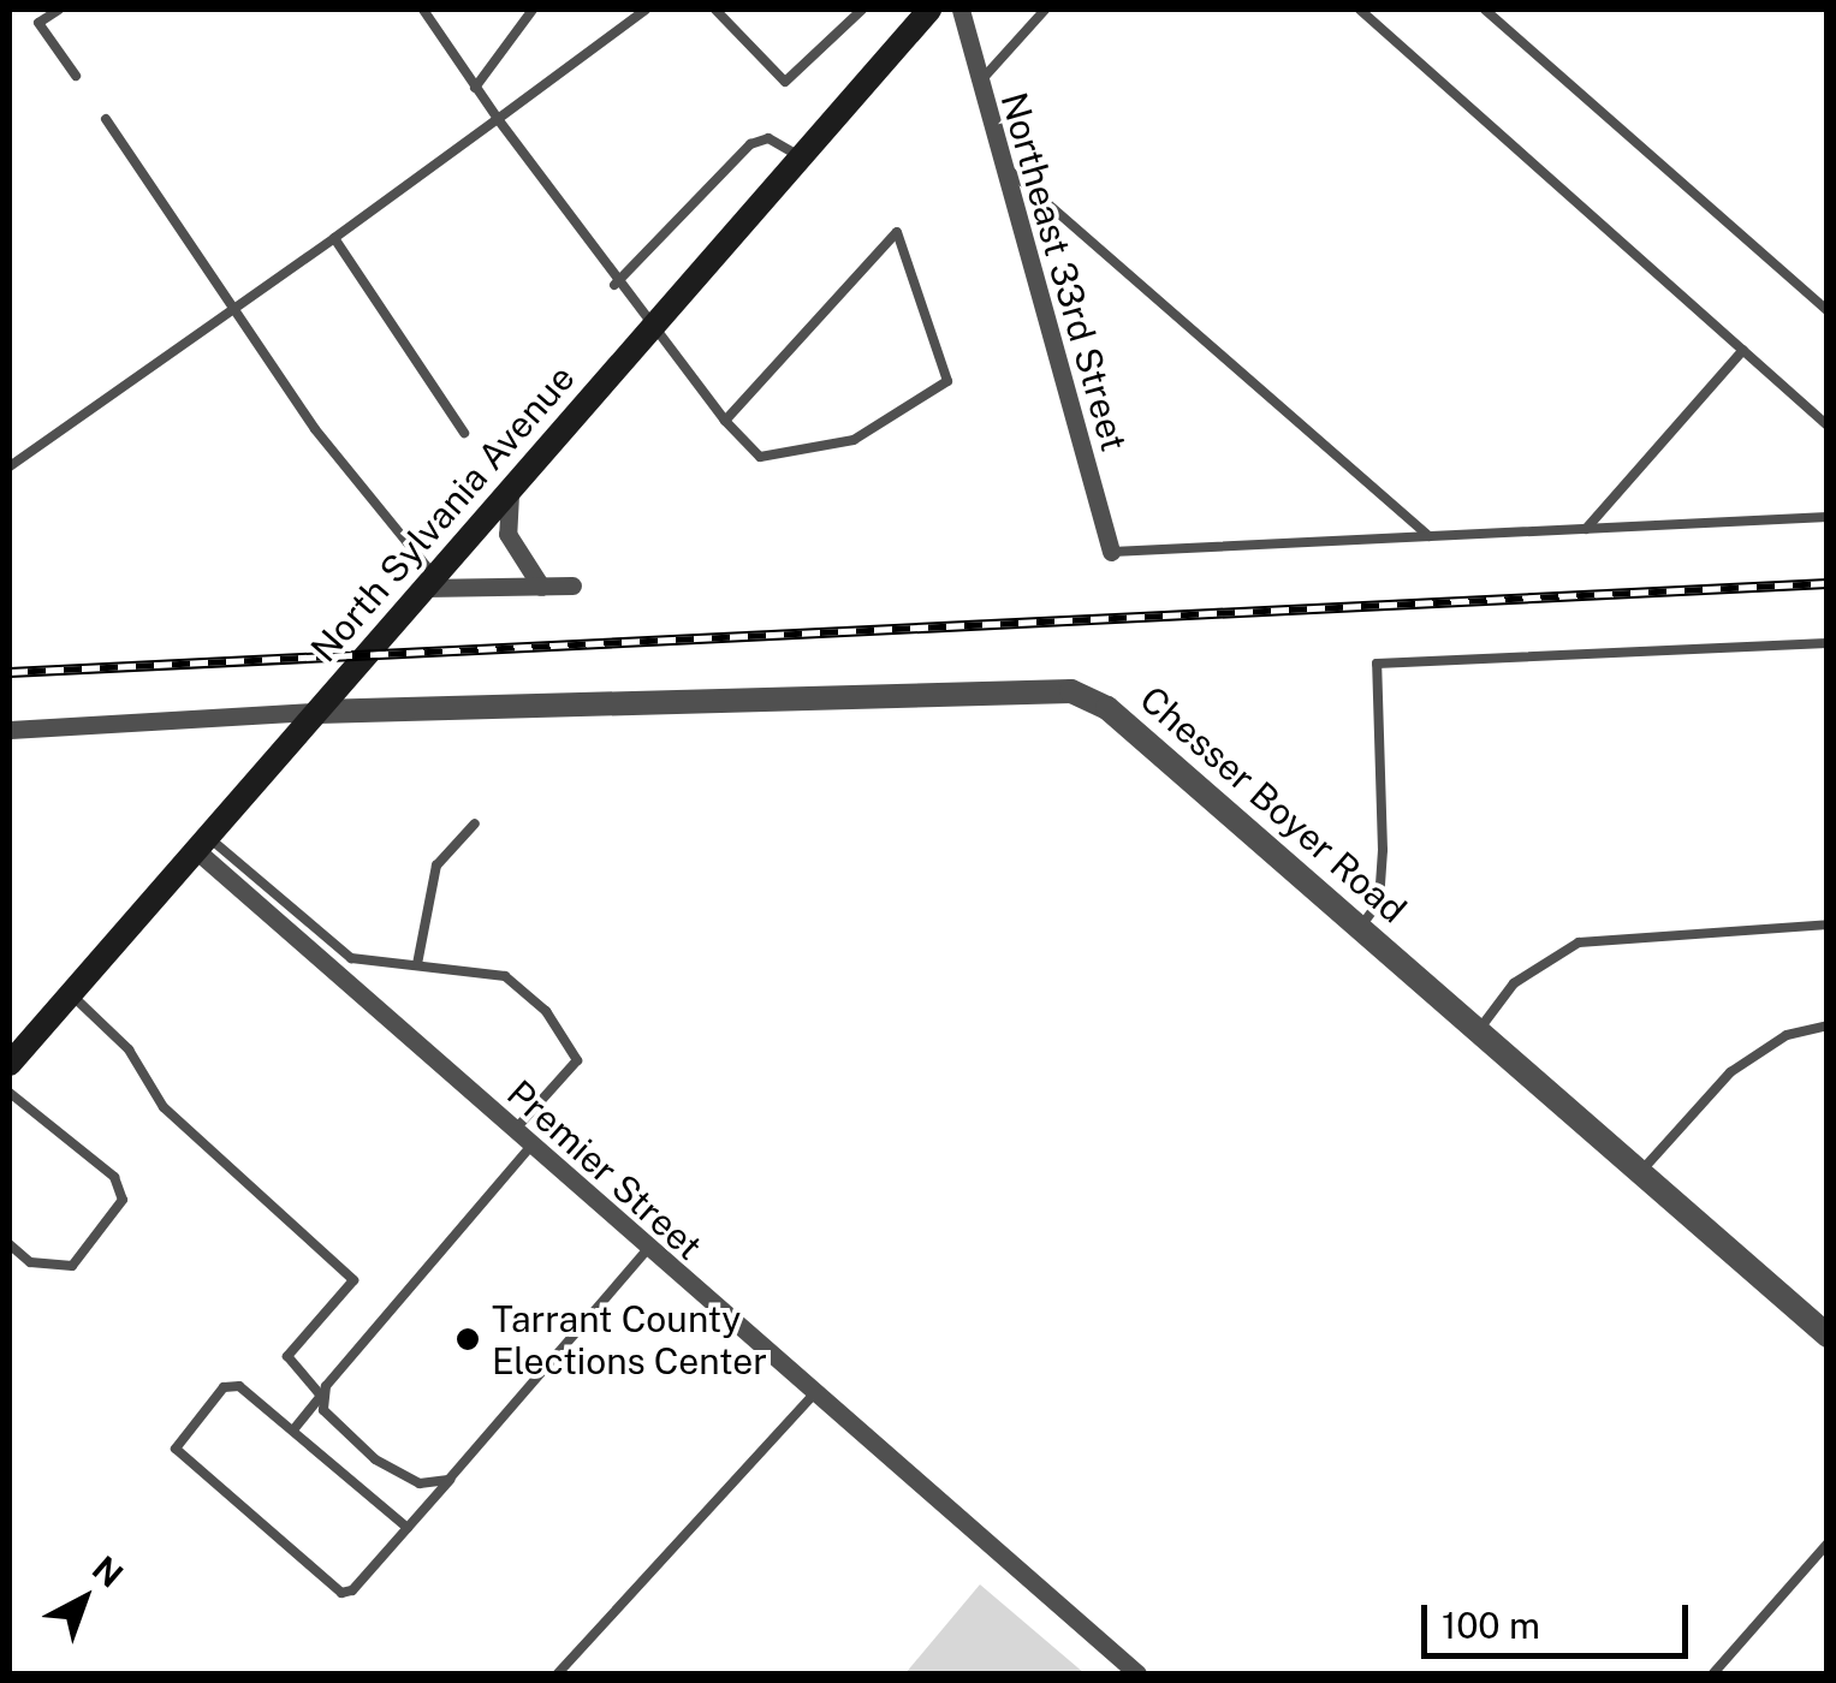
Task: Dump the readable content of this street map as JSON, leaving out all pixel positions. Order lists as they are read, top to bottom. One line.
{"streets":{"main road":["North Sylvania Avenue"],"street":["Northeast 33rd Street","Chesser Boyer Road","Premier Street"]},"crossings":[["North Sylvania Avenue","Chesser Boyer Road"],["North Sylvania Avenue","Premier Street"]],"places":["Tarrant County Elections Center"],"scale_bar":"100 m","north":"top right"}
